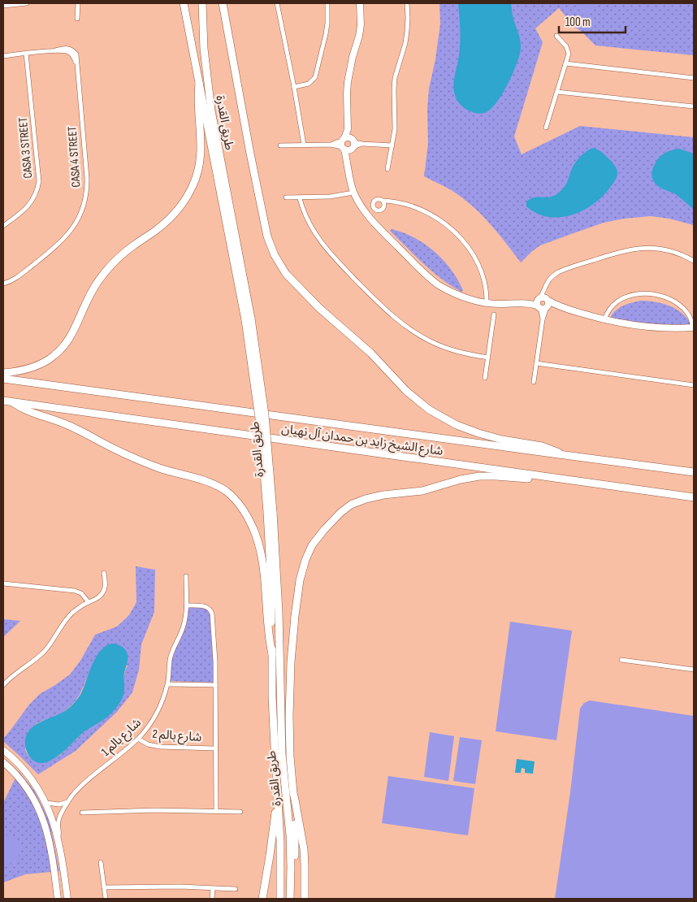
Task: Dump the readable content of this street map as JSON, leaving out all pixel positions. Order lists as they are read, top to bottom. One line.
{"streets":{"main road":["طريق القدرة","شارع الشيخ زايد بن حمدان آل نهيان"],"street":["CASA 3 STREET","CASA 4 STREET","شارع بالم 2","شارع بالم 1"]},"crossings":[["طريق القدرة","شارع الشيخ زايد بن حمدان آل نهيان"],["CASA 3 STREET","CASA 4 STREET"],["شارع بالم 2","شارع بالم 1"]],"scale_bar":"100 m"}
